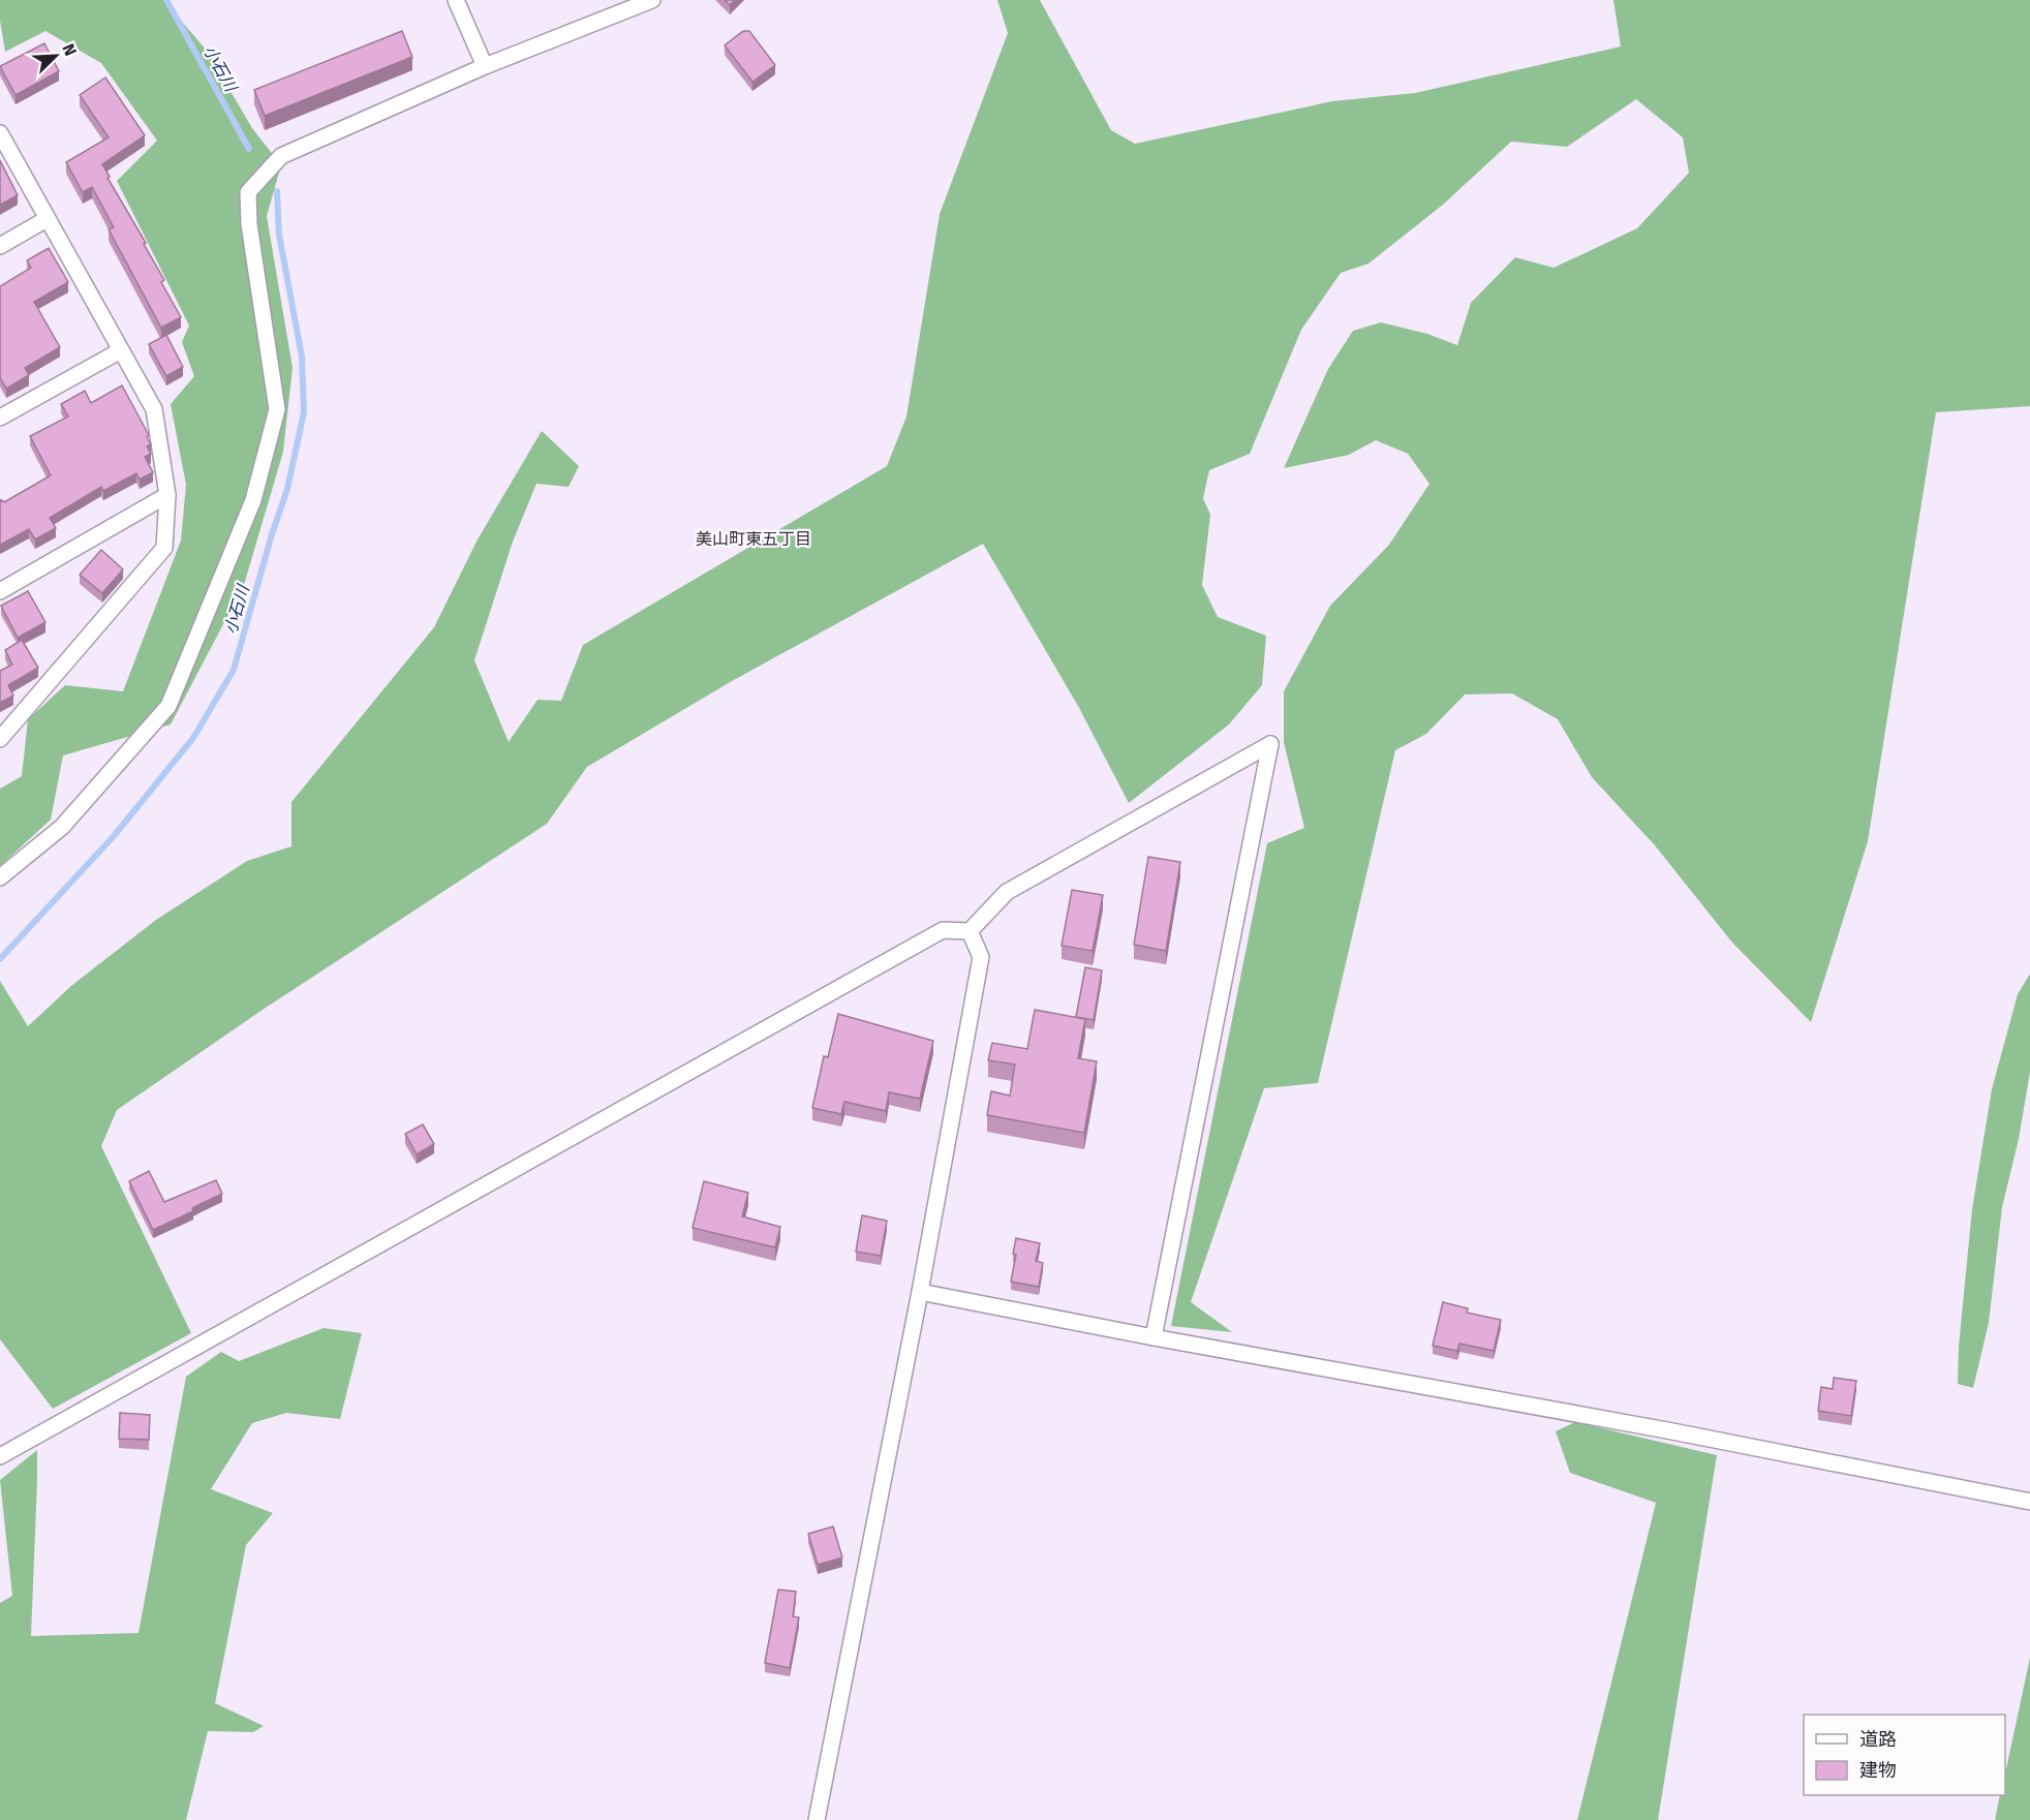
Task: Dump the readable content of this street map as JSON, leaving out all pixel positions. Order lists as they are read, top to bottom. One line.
{"districts":["美山町東五丁目"],"water":["小石川"],"legend":["道路","建物"],"north":"top right"}
